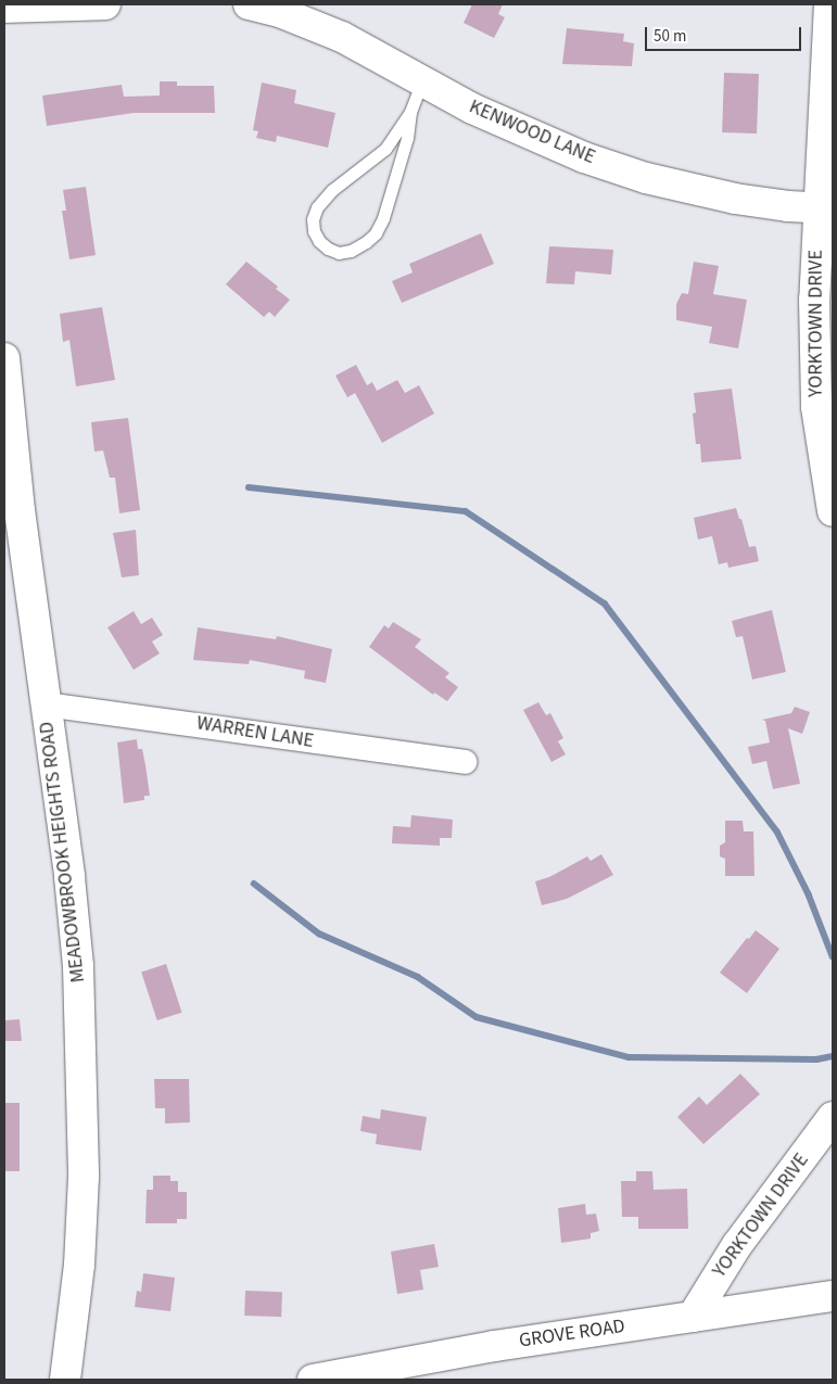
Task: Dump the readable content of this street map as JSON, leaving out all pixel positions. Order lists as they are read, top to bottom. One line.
{"streets":{"street":["KENWOOD LANE","YORKTOWN DRIVE","WARREN LANE","MEADOWBROOK HEIGHTS ROAD","GROVE ROAD"]},"crossings":[["KENWOOD LANE","YORKTOWN DRIVE"],["YORKTOWN DRIVE","GROVE ROAD"],["WARREN LANE","MEADOWBROOK HEIGHTS ROAD"]],"scale_bar":"50 m"}
